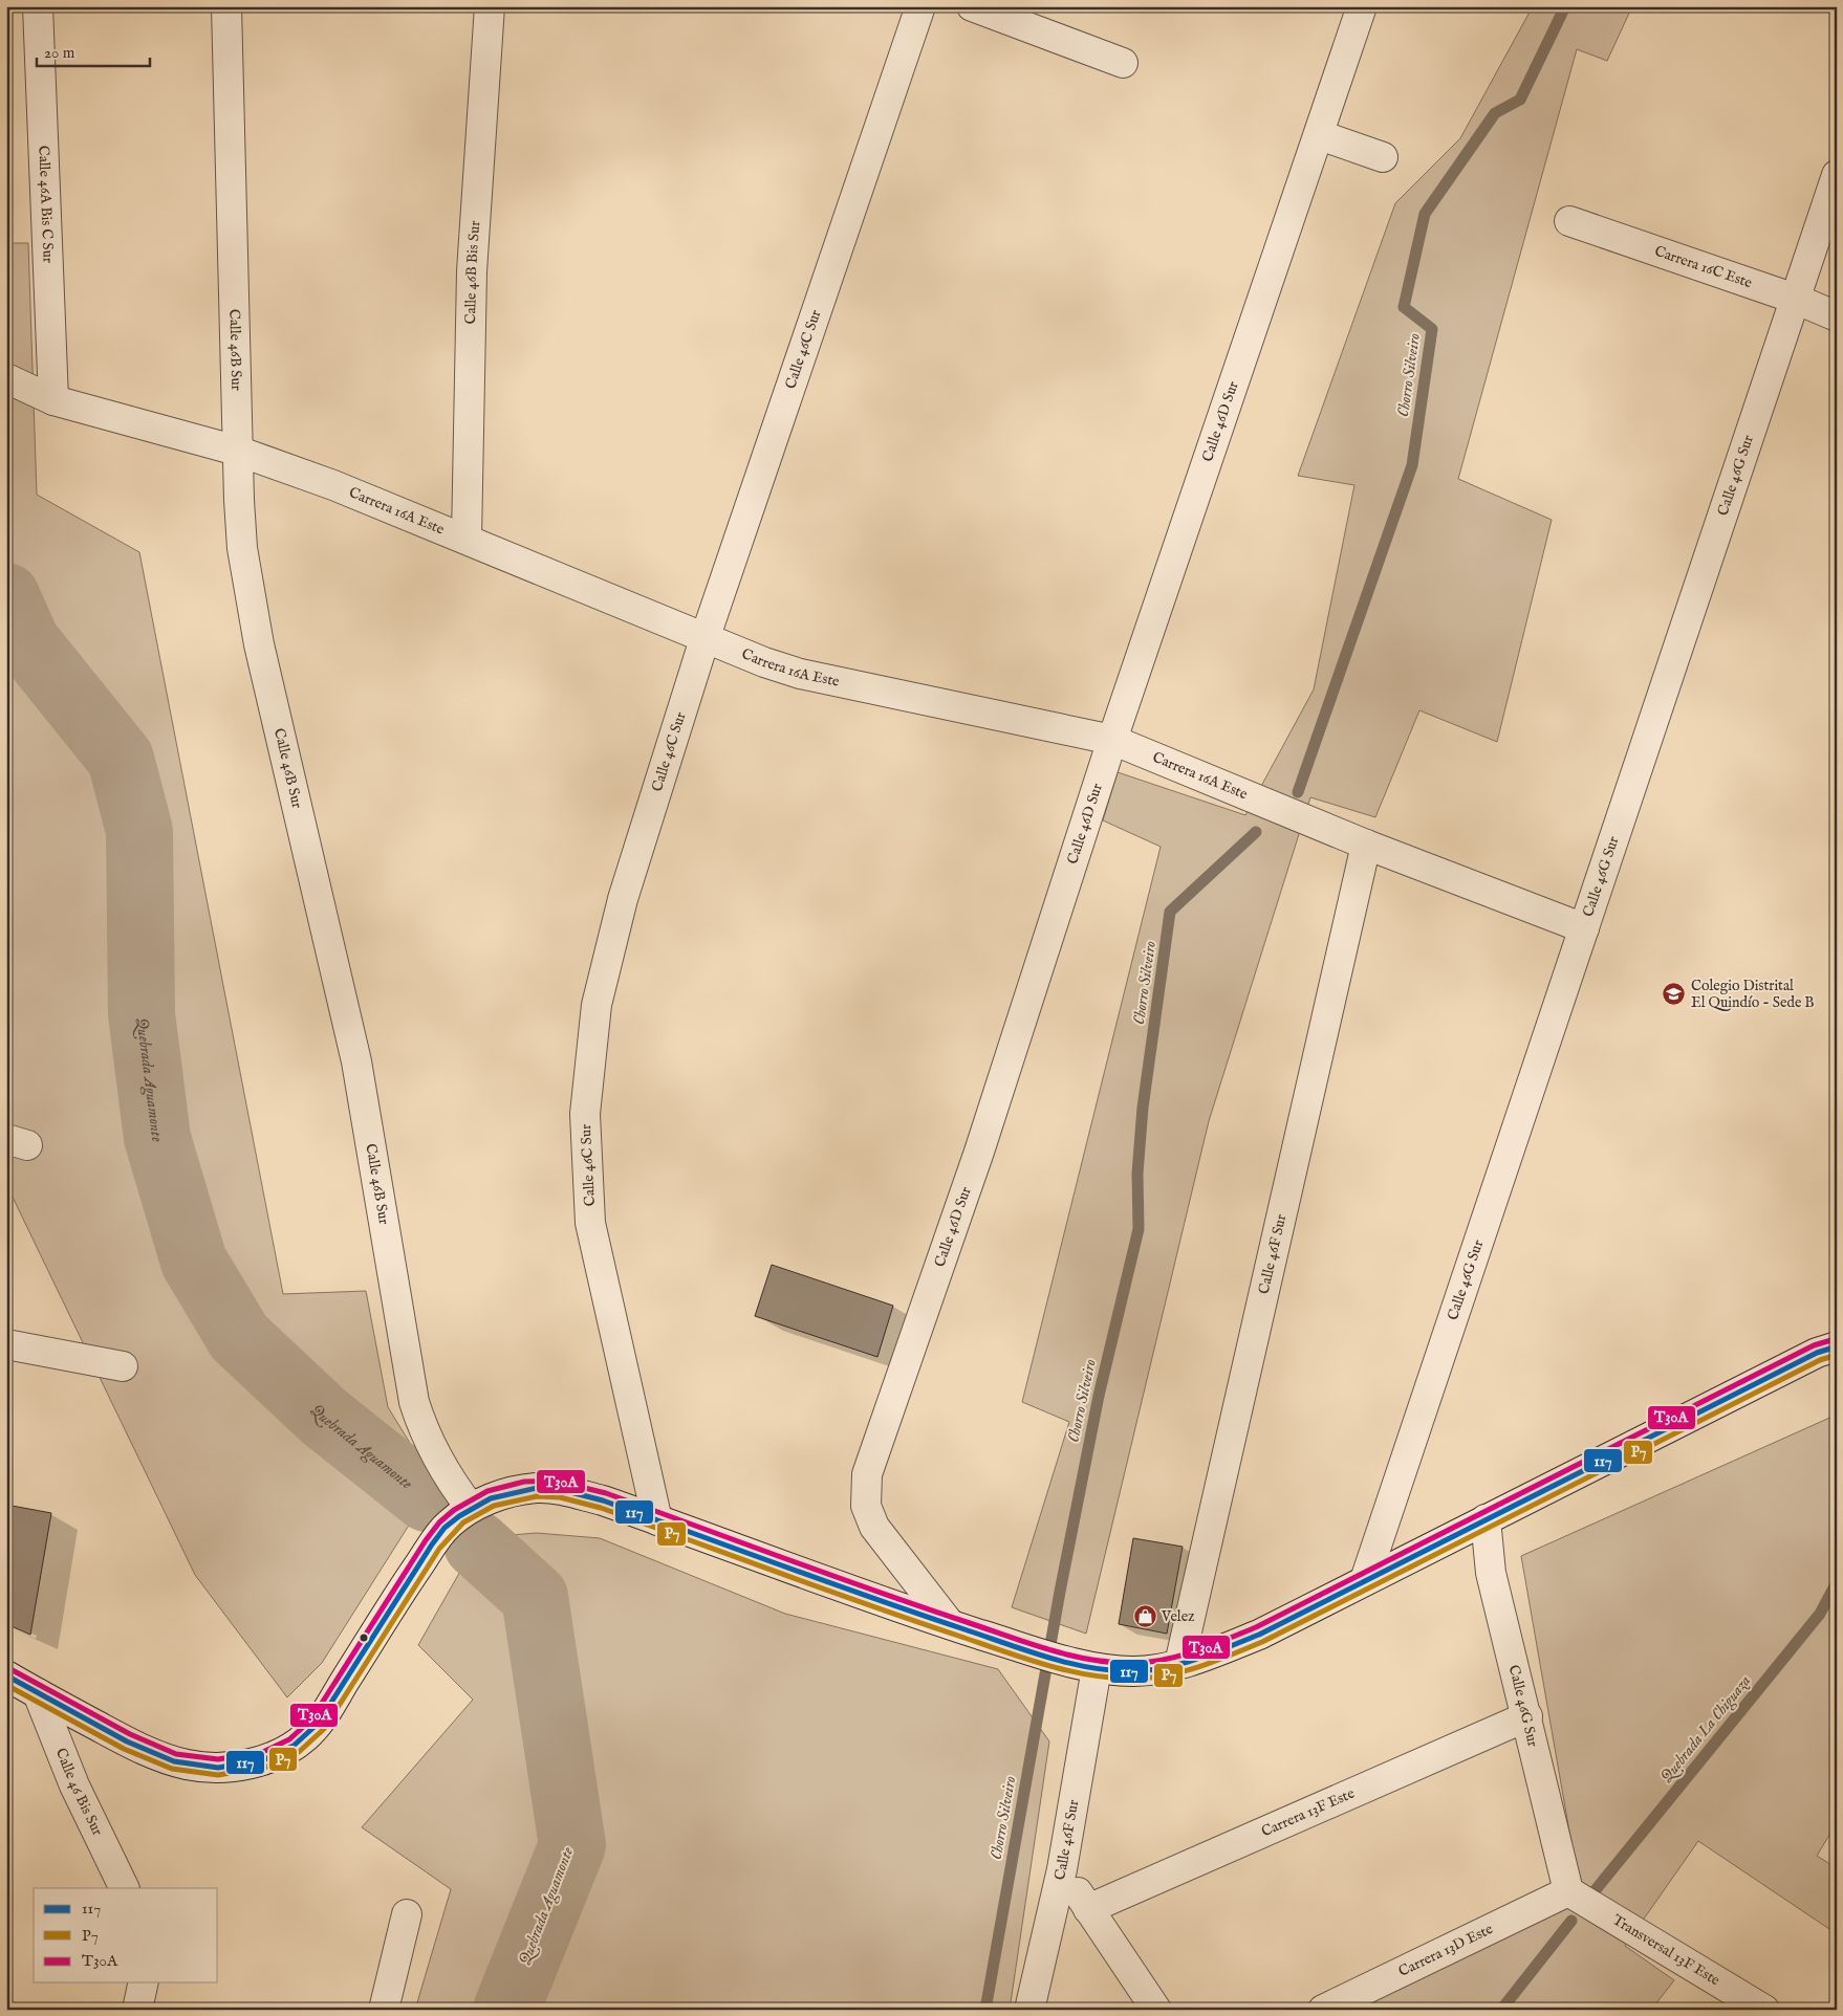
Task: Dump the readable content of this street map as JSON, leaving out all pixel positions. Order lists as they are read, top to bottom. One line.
{"streets":{"street":["Calle 46A Bis C Sur","Carrera 16C Este","Calle 46B Bis Sur","Calle 46B Sur","Calle 46C Sur","Calle 46D Sur","Calle 46G Sur","Carrera 16A Este","Calle 46F Sur","Calle 46 Bis Sur","Carrera 13F Este","Carrera 13D Este","Transversal 13F Este"]},"crossings":[["Calle 46A Bis C Sur","Carrera 16A Este"],["Carrera 16C Este","Calle 46G Sur"],["Calle 46B Bis Sur","Carrera 16A Este"],["Calle 46B Sur","Carrera 16A Este"],["Calle 46C Sur","Carrera 16A Este"],["Calle 46D Sur","Carrera 16A Este"],["Calle 46G Sur","Carrera 16A Este"],["Calle 46G Sur","Carrera 13F Este"],["Calle 46G Sur","Carrera 13D Este"],["Calle 46G Sur","Transversal 13F Este"],["Carrera 16A Este","Calle 46F Sur"],["Carrera 13D Este","Transversal 13F Este"]],"water":["Chorro Silveiro","Quebrada Aguamonte","Quebrada La Chiguaza"],"places":{"school or university":["Colegio Distrital El Quindío - Sede B"],"shop":["Velez"]},"lines":["transit line T30A","transit line 117","transit line P7"],"legend":["117","P7","T30A"],"scale_bar":"20 m"}
